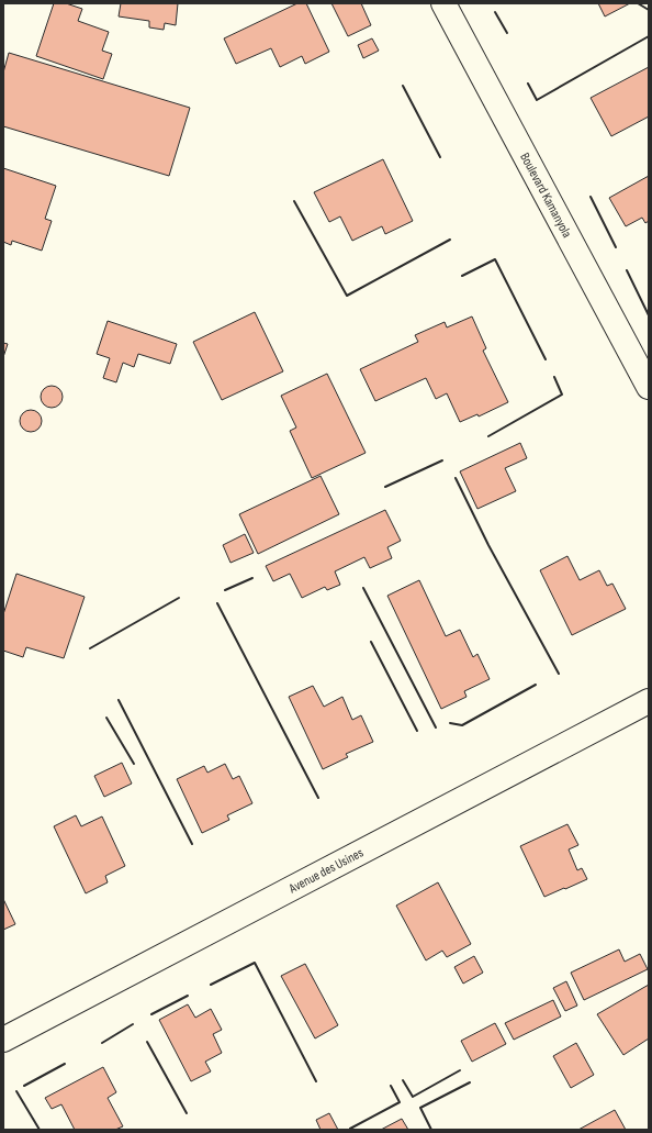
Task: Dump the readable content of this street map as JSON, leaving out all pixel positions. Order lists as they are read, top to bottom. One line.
{"streets":{"street":["Boulevard Kamanyola","Avenue des Usines"]}}
